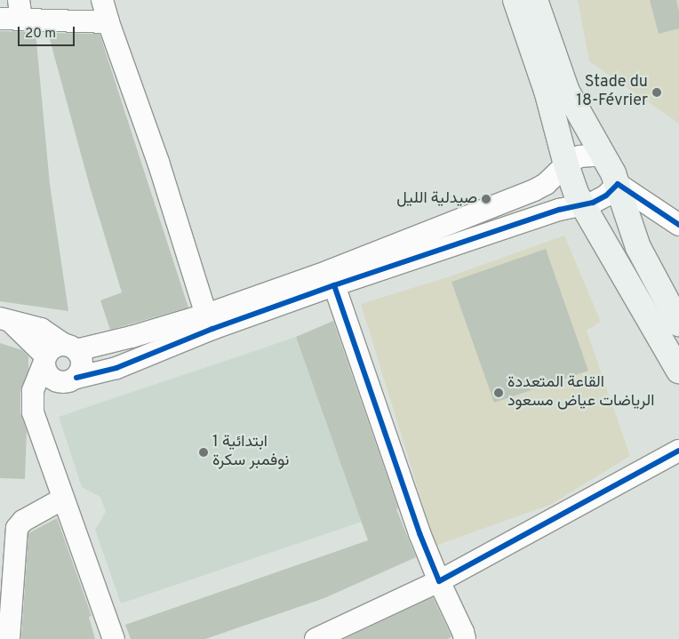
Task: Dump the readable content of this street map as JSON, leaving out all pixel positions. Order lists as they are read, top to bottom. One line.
{"places":["Stade du 18-Février","صيدلية الليل","القاعة المتعددة الرياضات عياض مسعود","ابتدائية 1 نوفمبر سكرة"],"scale_bar":"20 m"}
